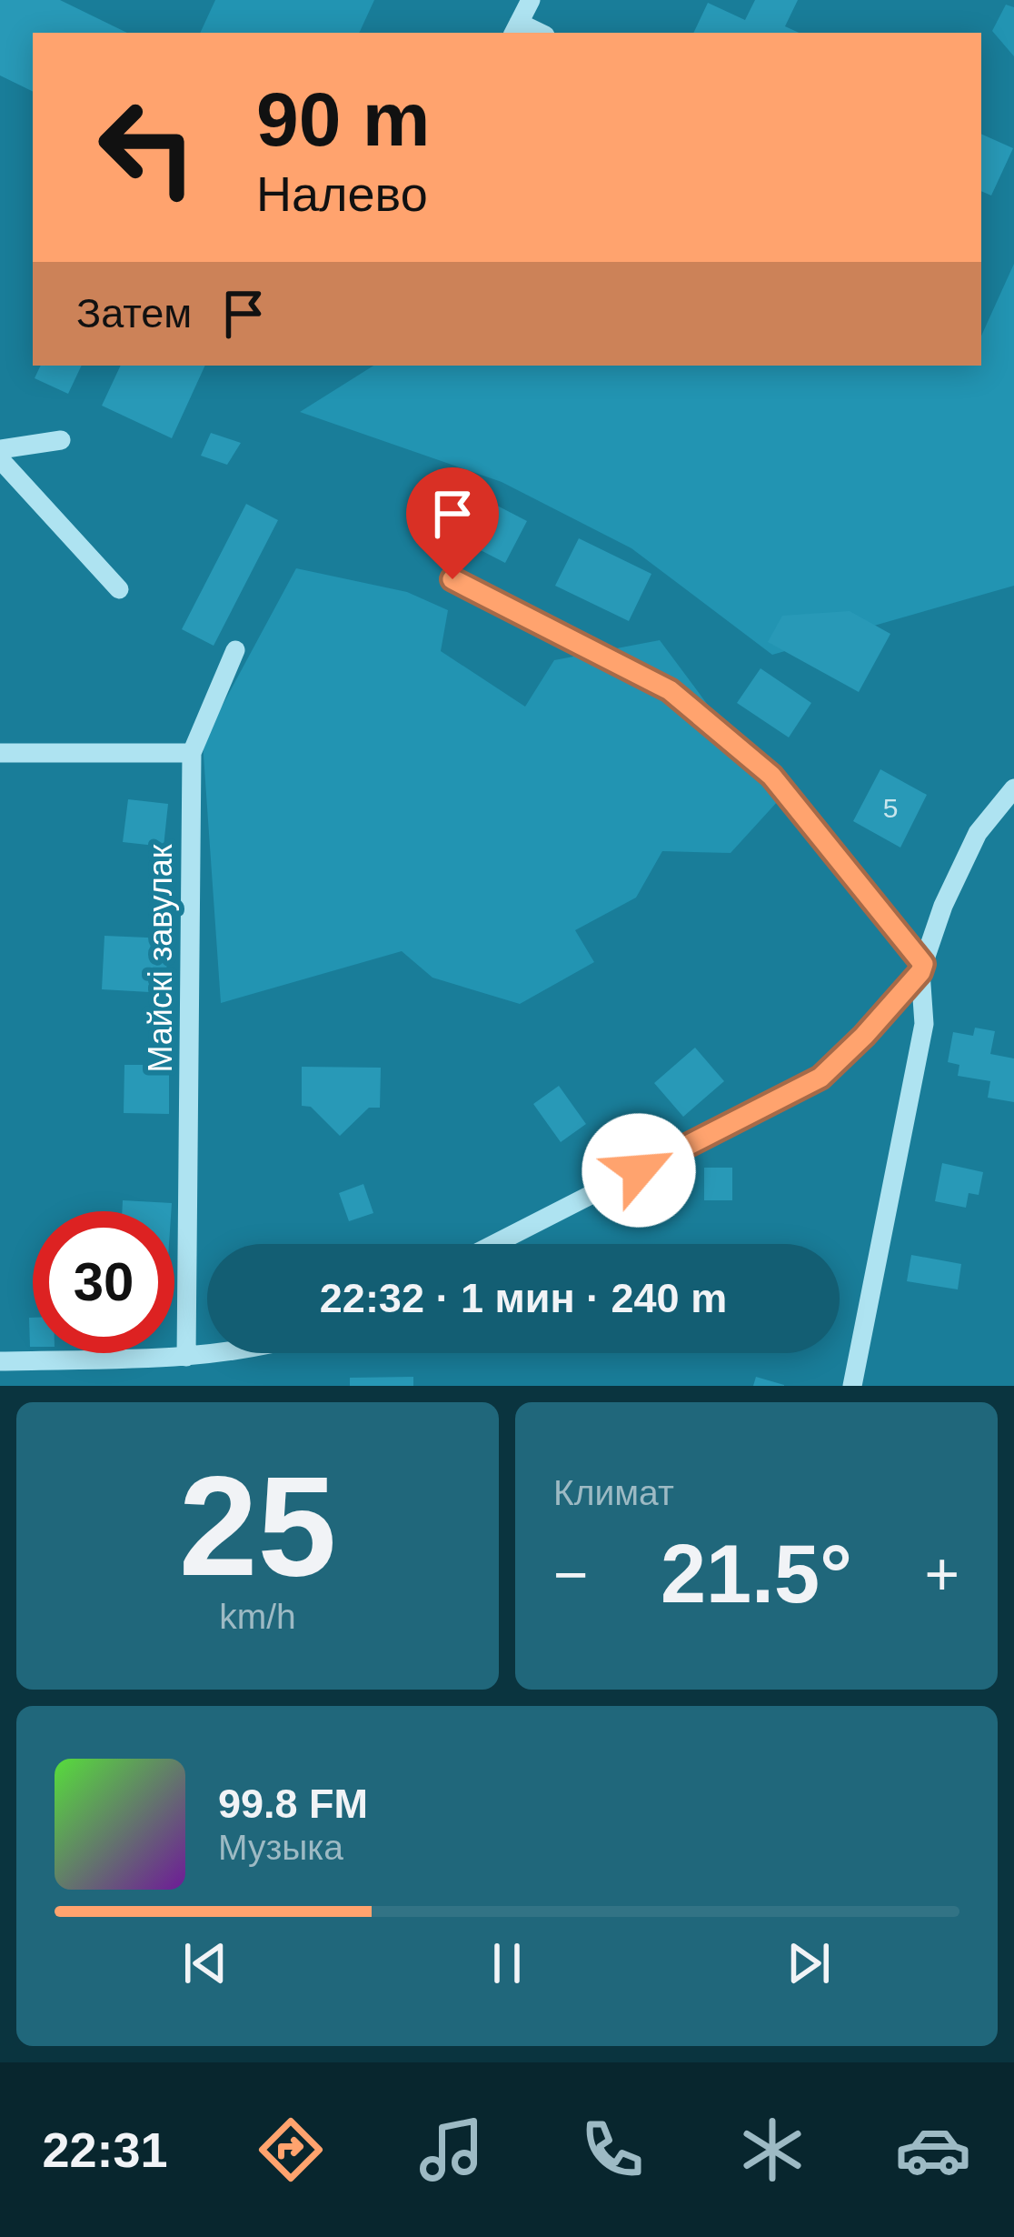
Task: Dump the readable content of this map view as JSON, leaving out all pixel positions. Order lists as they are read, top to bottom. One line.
{"streets":{"street":["Майскі завулак"]},"house_numbers":["5"],"page":{"turn":["90 m","Налево"],"then":"Затем","limit":"30","trip":"22:32 · 1 мин · 240 m","tile":[["25","km/h"],"Климат"],"heat":["−","21.5°","+"],"song":["99.8 FM","Музыка"],"tabs":"22:31"}}
